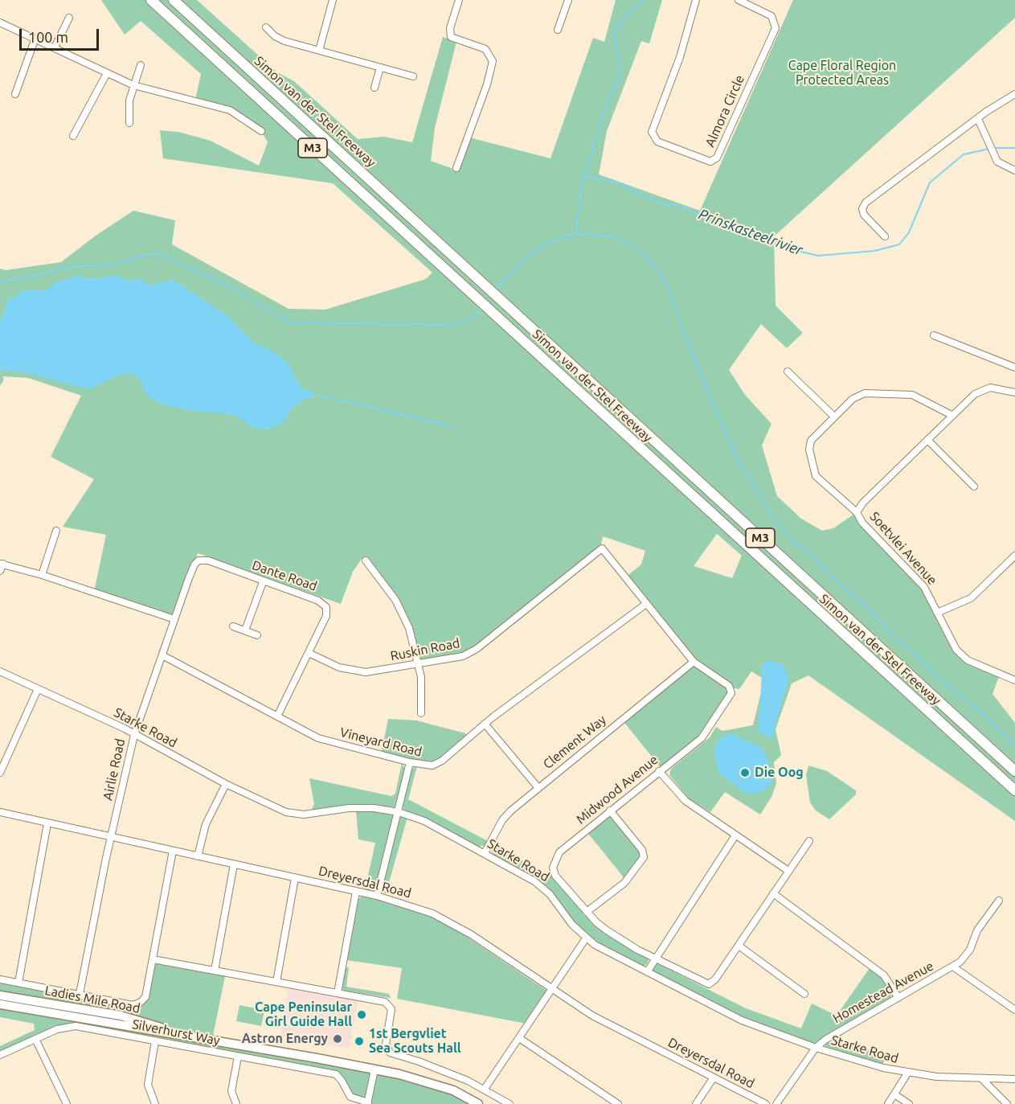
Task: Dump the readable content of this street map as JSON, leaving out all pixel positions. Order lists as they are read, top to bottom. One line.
{"streets":{"highway":["Simon van der Stel Freeway","M3"],"main road":["Ladies Mile Road"],"street":["Almora Circle","Soetvlei Avenue","Dante Road","Ruskin Road","Starke Road","Vineyard Road","Clement Way","Airlie Road","Midwood Avenue","Dreyersdal Road","Homestead Avenue","Silverhurst Way"]},"crossings":[["Dante Road","Ruskin Road"],["Dante Road","Vineyard Road"],["Dante Road","Airlie Road"],["Ruskin Road","Vineyard Road"],["Starke Road","Clement Way"],["Starke Road","Airlie Road"],["Starke Road","Homestead Avenue"],["Vineyard Road","Airlie Road"],["Clement Way","Midwood Avenue"],["Airlie Road","Dreyersdal Road"]],"water":["Prinskasteelrivier"],"parks":["Cape Floral Region Protected Areas"],"places":["Die Oog","Cape Peninsular Girl Guide Hall","Astron Energy","1st Bergvliet Sea Scouts Hall"],"scale_bar":"100 m"}
